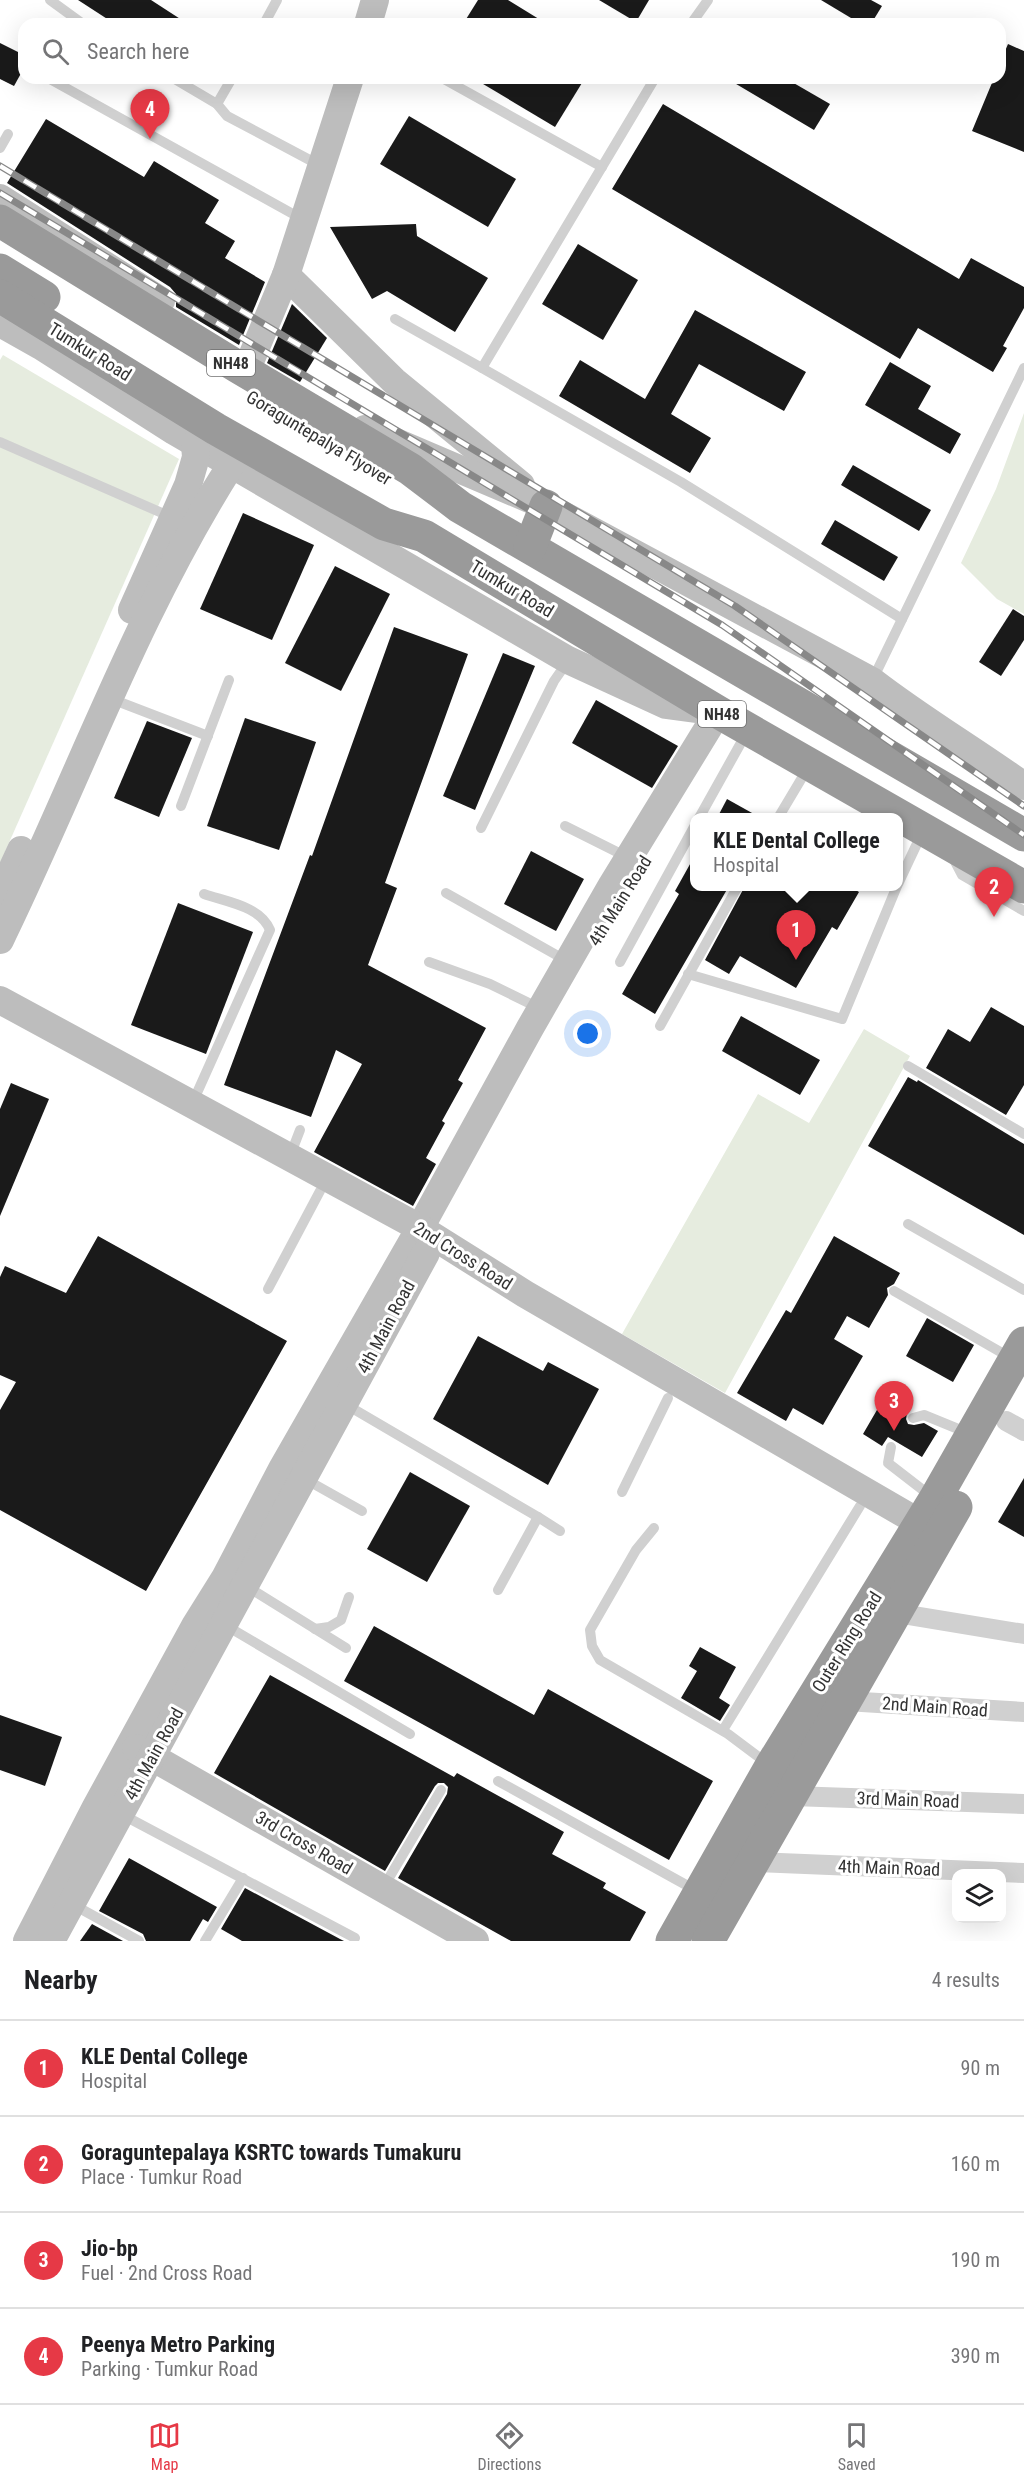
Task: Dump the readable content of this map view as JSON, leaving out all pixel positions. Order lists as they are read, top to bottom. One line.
{"streets":{"highway":["Tumkur Road","NH48","Goraguntepalya Flyover","Outer Ring Road"],"street":["4th Main Road","2nd Cross Road","2nd Main Road","3rd Main Road","3rd Cross Road"]},"crossings":[["Tumkur Road","Goraguntepalya Flyover"],["Tumkur Road","4th Main Road"],["NH48","Goraguntepalya Flyover"],["4th Main Road","2nd Cross Road"],["4th Main Road","Outer Ring Road"],["4th Main Road","3rd Cross Road"],["2nd Cross Road","Outer Ring Road"],["Outer Ring Road","2nd Main Road"],["Outer Ring Road","3rd Main Road"]],"page":{"search":"Search here","pins":["4","2","1","3"],"popup":["KLE Dental College","Hospital"],"heading":["Nearby","4 results"],"list":[{"mark":"1","name":"KLE Dental College","note":"Hospital","value":"90 m"},{"mark":"2","name":"Goraguntepalaya KSRTC towards Tumakuru","note":"Place · Tumkur Road","value":"160 m"},{"mark":"3","name":"Jio-bp","note":"Fuel · 2nd Cross Road","value":"190 m"},{"mark":"4","name":"Peenya Metro Parking","note":"Parking · Tumkur Road","value":"390 m"}],"nav":["Map","Directions","Saved"]}}
